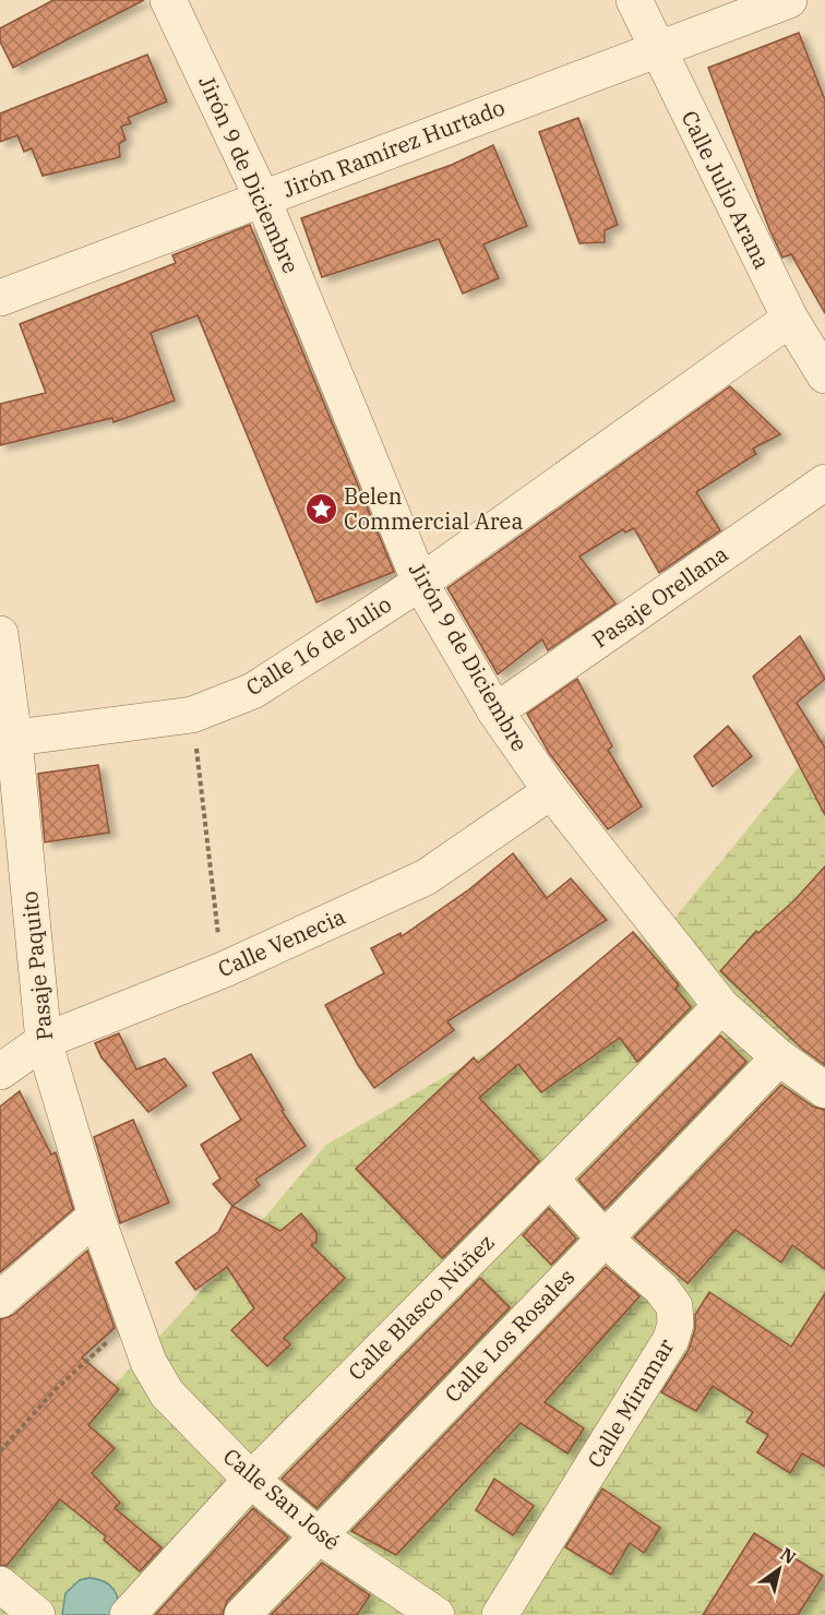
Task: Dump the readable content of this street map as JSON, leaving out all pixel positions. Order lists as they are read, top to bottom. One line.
{"streets":{"street":["Jirón Ramírez Hurtado","Jirón 9 de Diciembre","Calle Julio Arana","Pasaje Orellana","Calle 16 de Julio","Calle Venecia","Pasaje Paquito","Calle Blasco Núñez","Calle Los Rosales","Calle Miramar","Calle San José"]},"crossings":[["Jirón Ramírez Hurtado","Jirón 9 de Diciembre"],["Jirón Ramírez Hurtado","Calle Julio Arana"],["Jirón 9 de Diciembre","Pasaje Orellana"],["Jirón 9 de Diciembre","Calle 16 de Julio"],["Jirón 9 de Diciembre","Calle Venecia"],["Jirón 9 de Diciembre","Calle Blasco Núñez"],["Jirón 9 de Diciembre","Calle Los Rosales"],["Calle Julio Arana","Calle 16 de Julio"],["Calle 16 de Julio","Pasaje Paquito"],["Calle Venecia","Pasaje Paquito"],["Pasaje Paquito","Calle San José"],["Calle Blasco Núñez","Calle Miramar"],["Calle Blasco Núñez","Calle San José"],["Calle Los Rosales","Calle Miramar"],["Calle Los Rosales","Calle San José"]],"places":{"place":["Belen Commercial Area"]},"north":"top right"}
